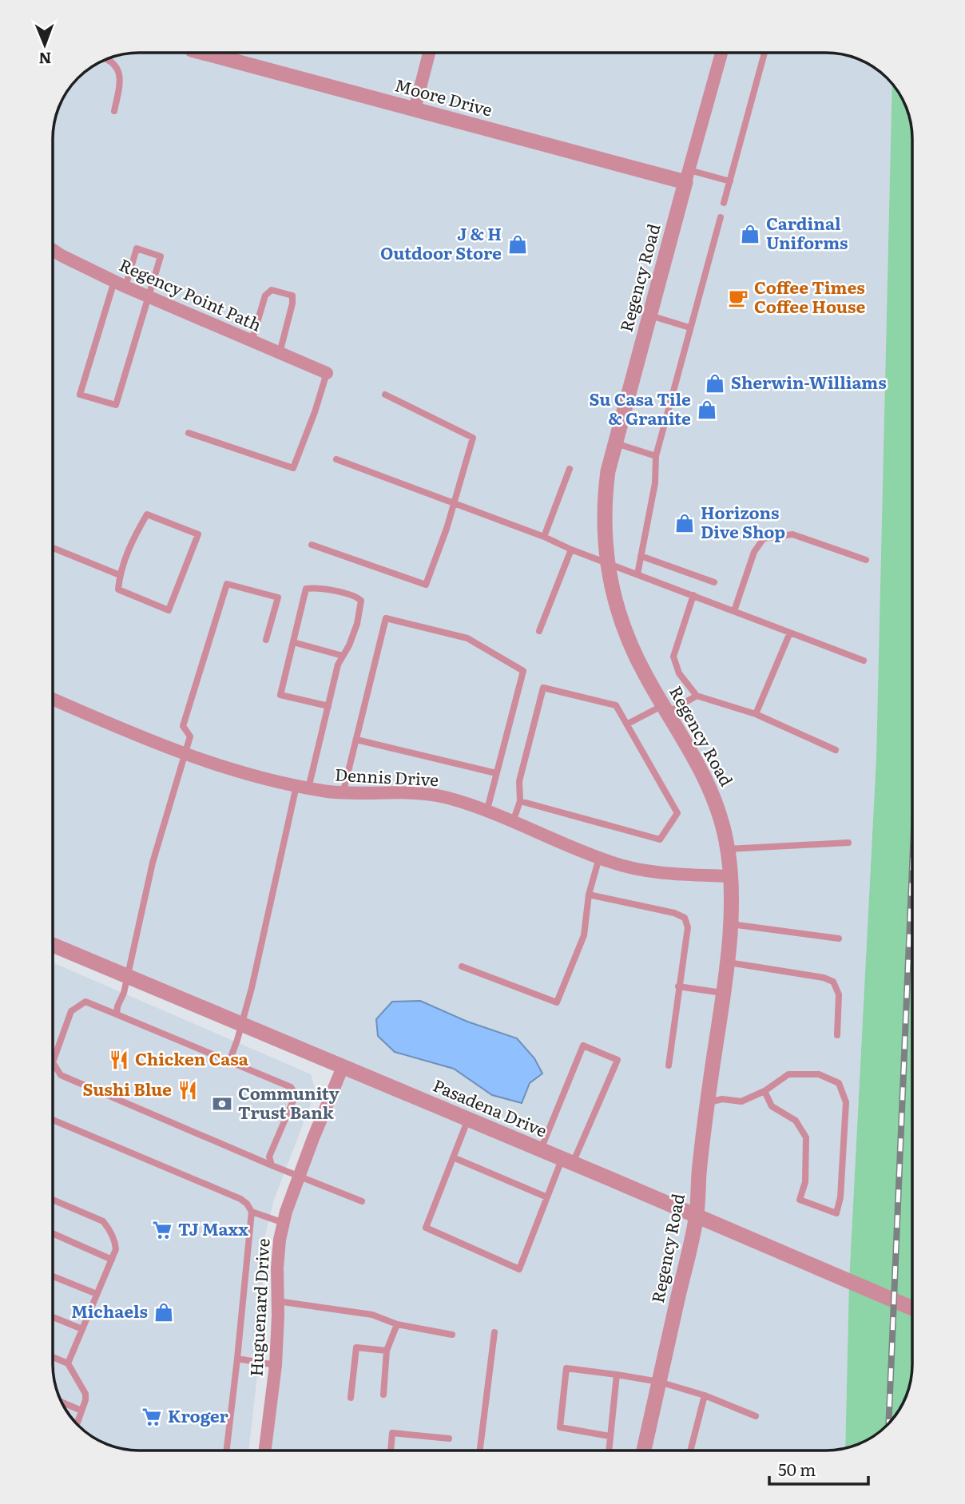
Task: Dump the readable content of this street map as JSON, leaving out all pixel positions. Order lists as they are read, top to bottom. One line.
{"streets":{"street":["Moore Drive","Regency Road","Regency Point Path","Dennis Drive","Pasadena Drive","Huguenard Drive"]},"crossings":[["Moore Drive","Regency Road"],["Regency Road","Dennis Drive"],["Regency Road","Pasadena Drive"],["Pasadena Drive","Huguenard Drive"]],"places":{"shop":["Cardinal Uniforms","J & H Outdoor Store","Sherwin-Williams","Su Casa Tile & Granite","Horizons Dive Shop","Michaels"],"cafe":["Coffee Times Coffee House"],"restaurant":["Chicken Casa","Sushi Blue"],"bank":["Community Trust Bank"],"supermarket":["TJ Maxx","Kroger"]},"scale_bar":"50 m","north":"bottom"}
